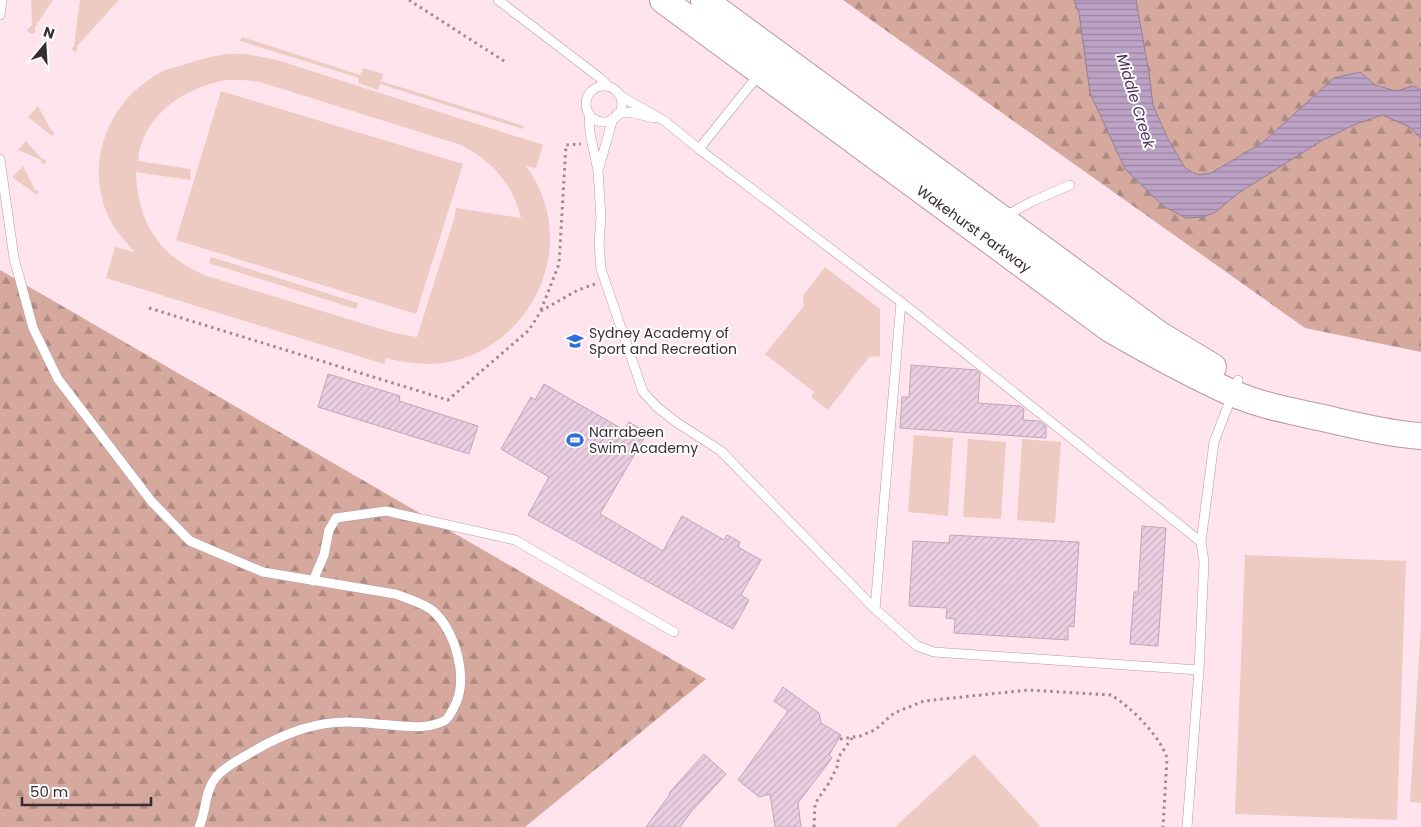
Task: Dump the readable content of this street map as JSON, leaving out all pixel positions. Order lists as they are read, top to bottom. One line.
{"streets":{"main road":["Wakehurst Parkway"]},"water":["Middle Creek"],"places":{"school or university":["Sydney Academy of Sport and Recreation"],"sports":["Narrabeen Swim Academy"]},"scale_bar":"50 m","north":"top"}
